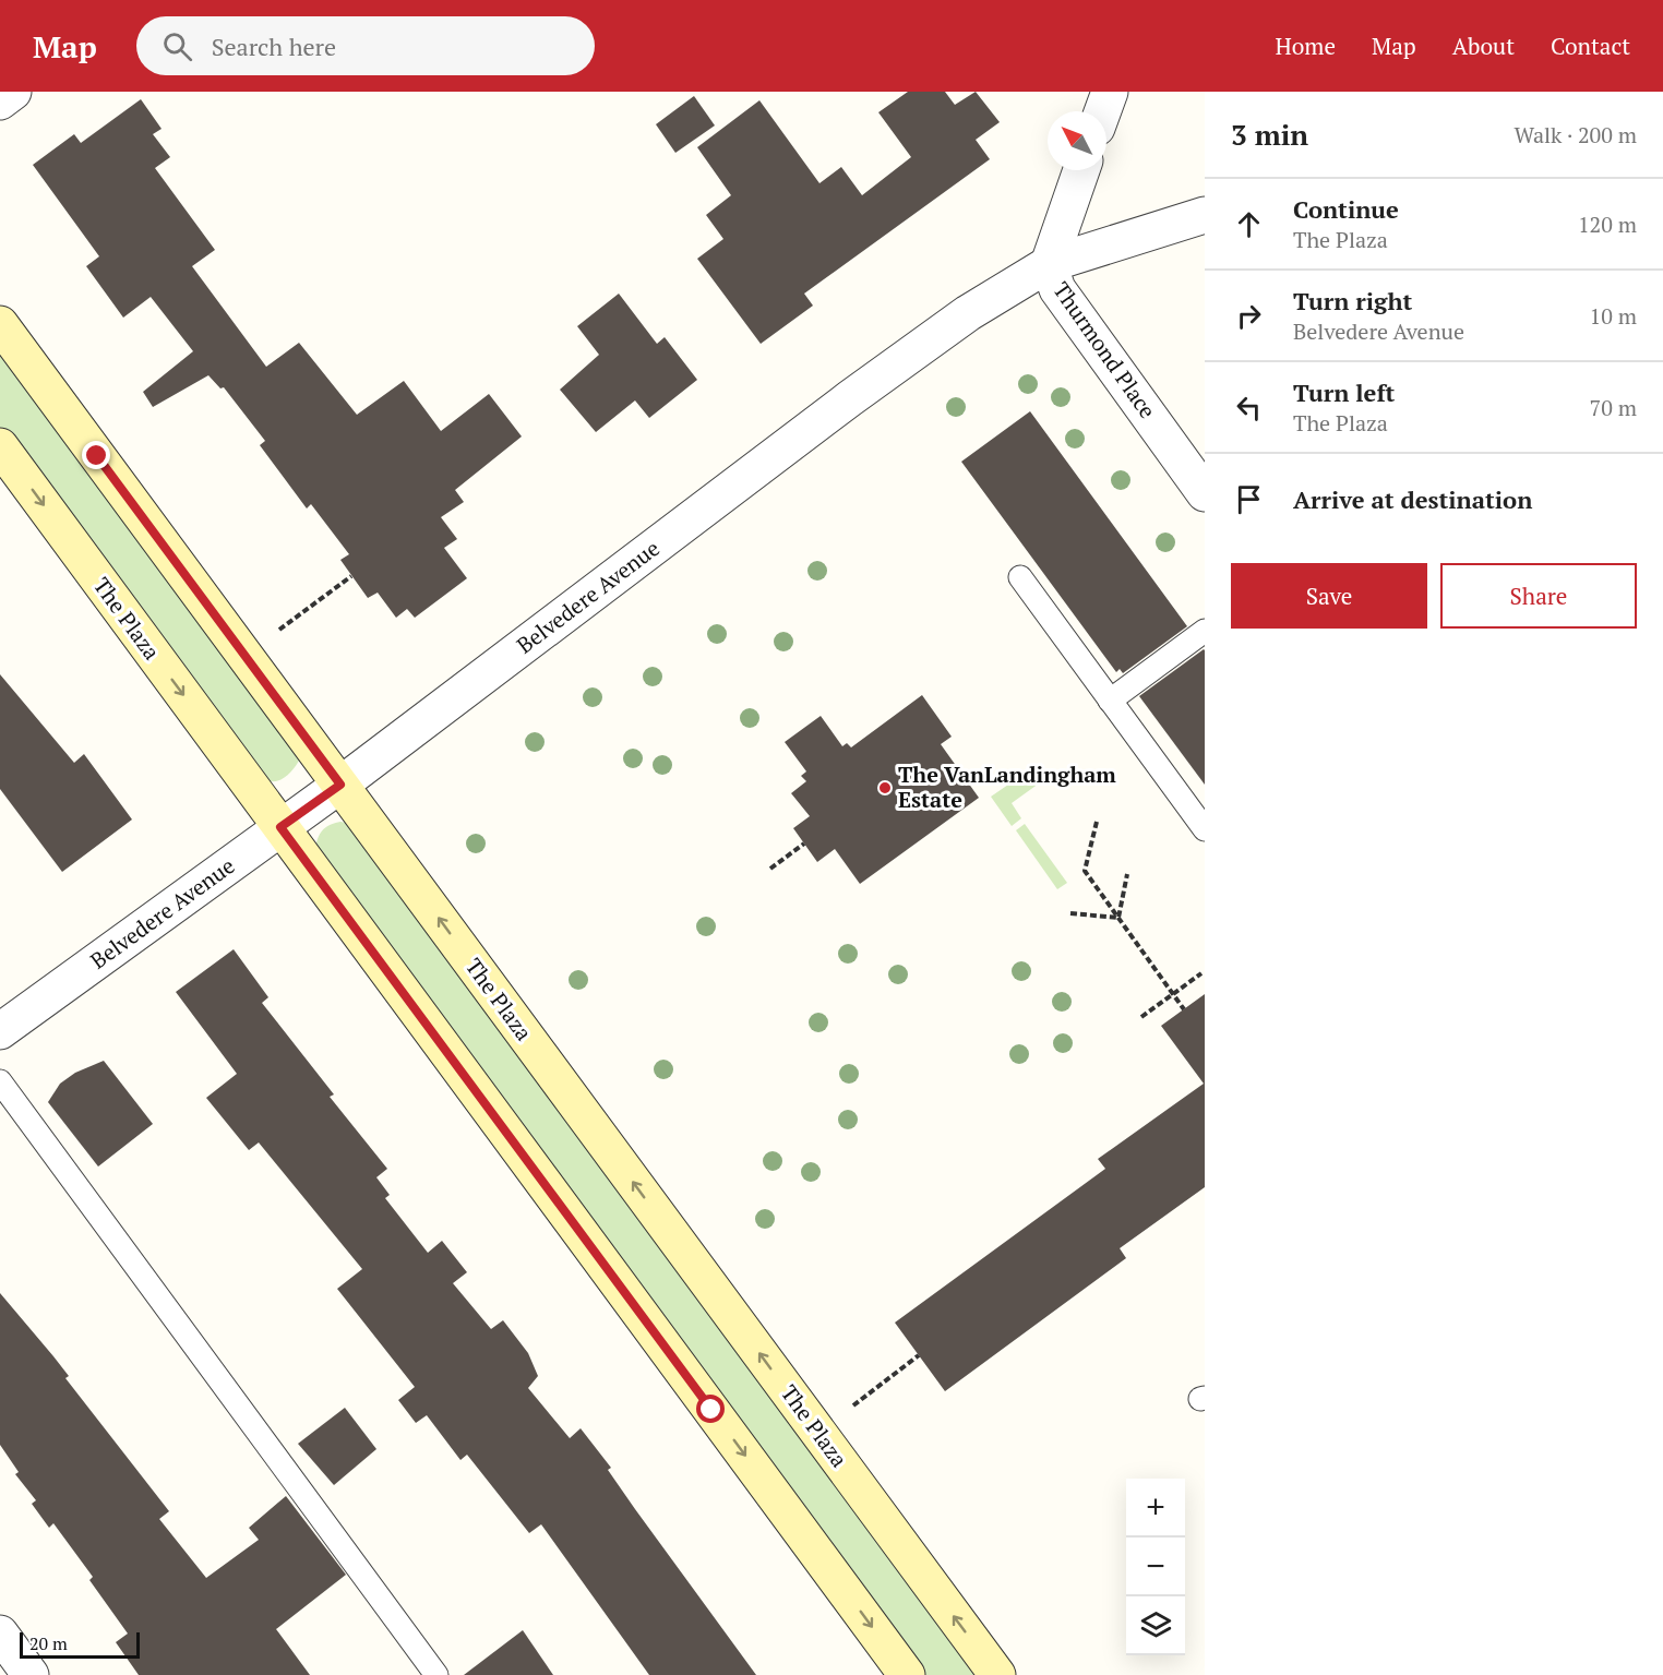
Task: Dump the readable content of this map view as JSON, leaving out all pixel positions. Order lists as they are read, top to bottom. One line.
{"streets":{"main road":["The Plaza"],"street":["Thurmond Place","Belvedere Avenue"]},"crossings":[["Thurmond Place","Belvedere Avenue"],["Belvedere Avenue","The Plaza"]],"places":["The VanLandingham Estate"],"scale_bar":"20 m","north":"top left","page":{"header":"Map","search":"Search here","nav":["Home","Map","About","Contact"],"heading":["3 min","Walk · 200 m"],"list":[["Continue","The Plaza","120 m"],["Turn right","Belvedere Avenue","10 m"],["Turn left","The Plaza","70 m"],"Arrive at destination"],"buttons":["Save","Share"],"map_buttons":["+","−"],"scale":"20 m"}}
